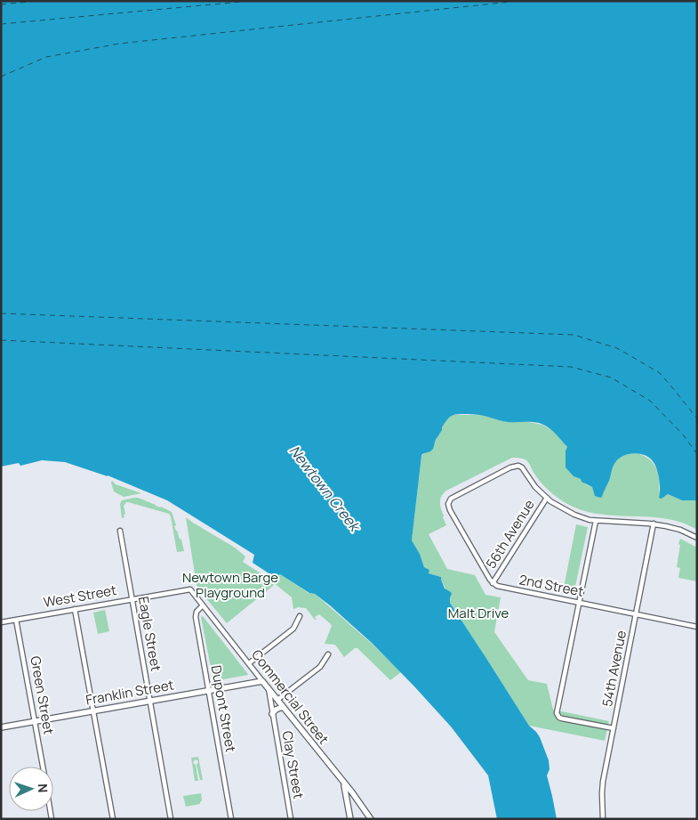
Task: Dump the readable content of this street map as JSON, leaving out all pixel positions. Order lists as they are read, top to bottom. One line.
{"streets":{"street":["56th Avenue","2nd Street","West Street","Eagle Street","54th Avenue","Franklin Street","Green Street","Commercial Street","Dupont Street","Clay Street"]},"crossings":[["56th Avenue","2nd Street"],["2nd Street","54th Avenue"],["West Street","Eagle Street"],["West Street","Green Street"],["West Street","Commercial Street"],["Eagle Street","Franklin Street"],["Franklin Street","Green Street"],["Franklin Street","Commercial Street"],["Franklin Street","Dupont Street"],["Commercial Street","Dupont Street"],["Commercial Street","Clay Street"]],"water":["Newtown Creek"],"parks":["Newtown Barge Playground","Malt Drive"],"north":"right"}
